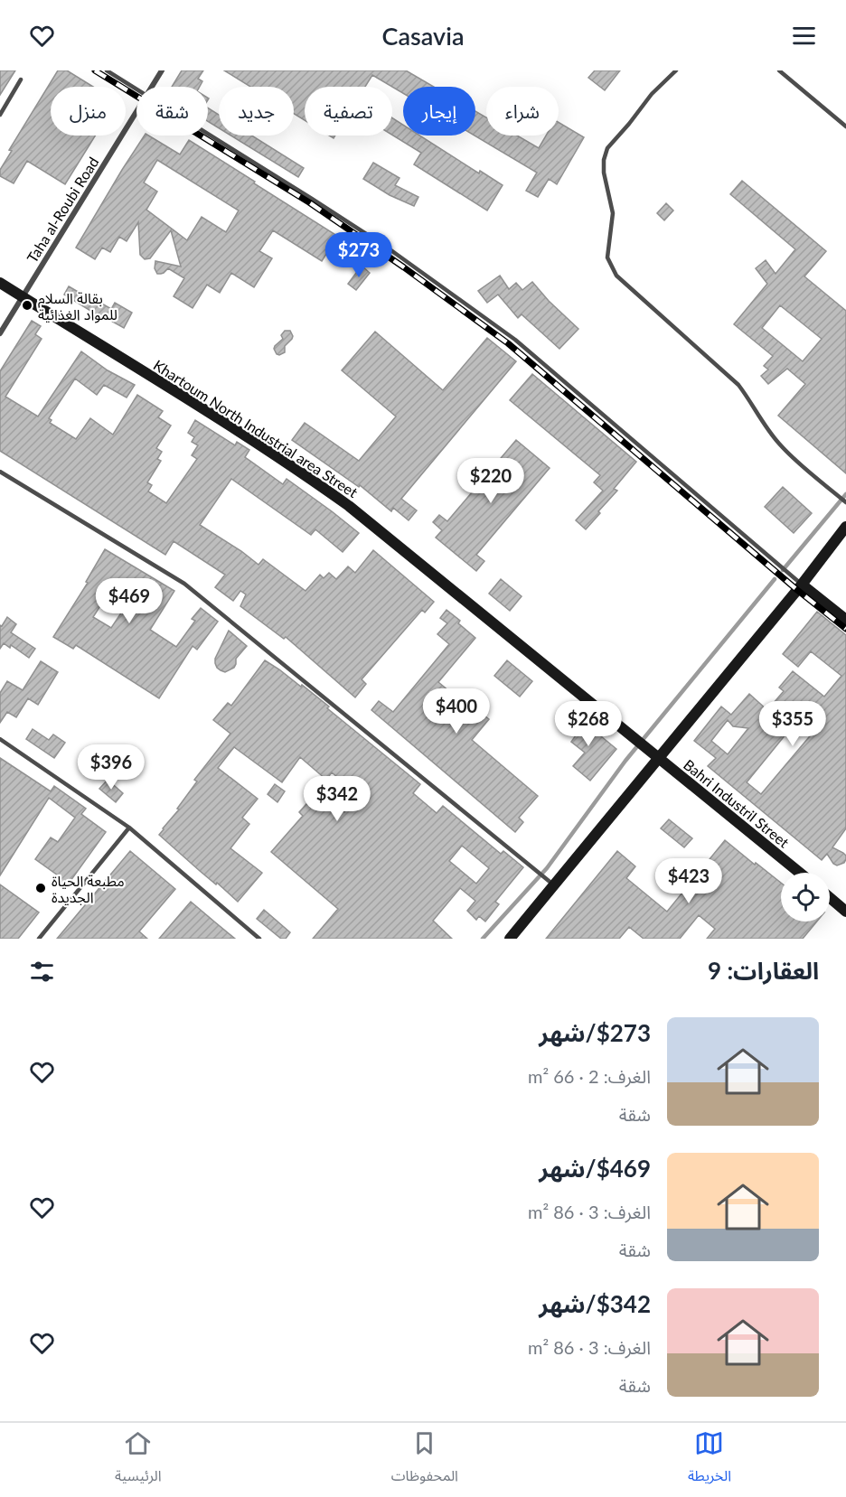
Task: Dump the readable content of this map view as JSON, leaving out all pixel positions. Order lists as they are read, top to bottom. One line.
{"streets":{"street":["Taha al-Roubi Road","Khartoum North Industrial area Street","Bahri Industril Street"]},"crossings":[["Taha al-Roubi Road","Khartoum North Industrial area Street"],["Khartoum North Industrial area Street","Bahri Industril Street"]],"places":["بقالة السلام للمواد الغذائية","مطبعة الحياة الجديدة"],"page":{"header":"Casavia","chip":["شراء","إيجار","تصفية","جديد","شقة","منزل"],"price":["$273","$220","$469","$400","$268","$355","$396","$342","$423"],"heading":"العقارات: 9","list":[{"name":"$273/شهر","note":"الغرف: 2 · 66 m² · شقة"},{"name":"$469/شهر","note":"الغرف: 3 · 86 m² · شقة"},{"name":"$342/شهر","note":"الغرف: 3 · 86 m² · شقة"}],"tabs":["الخريطة","المحفوظات","الرئيسية"]}}
